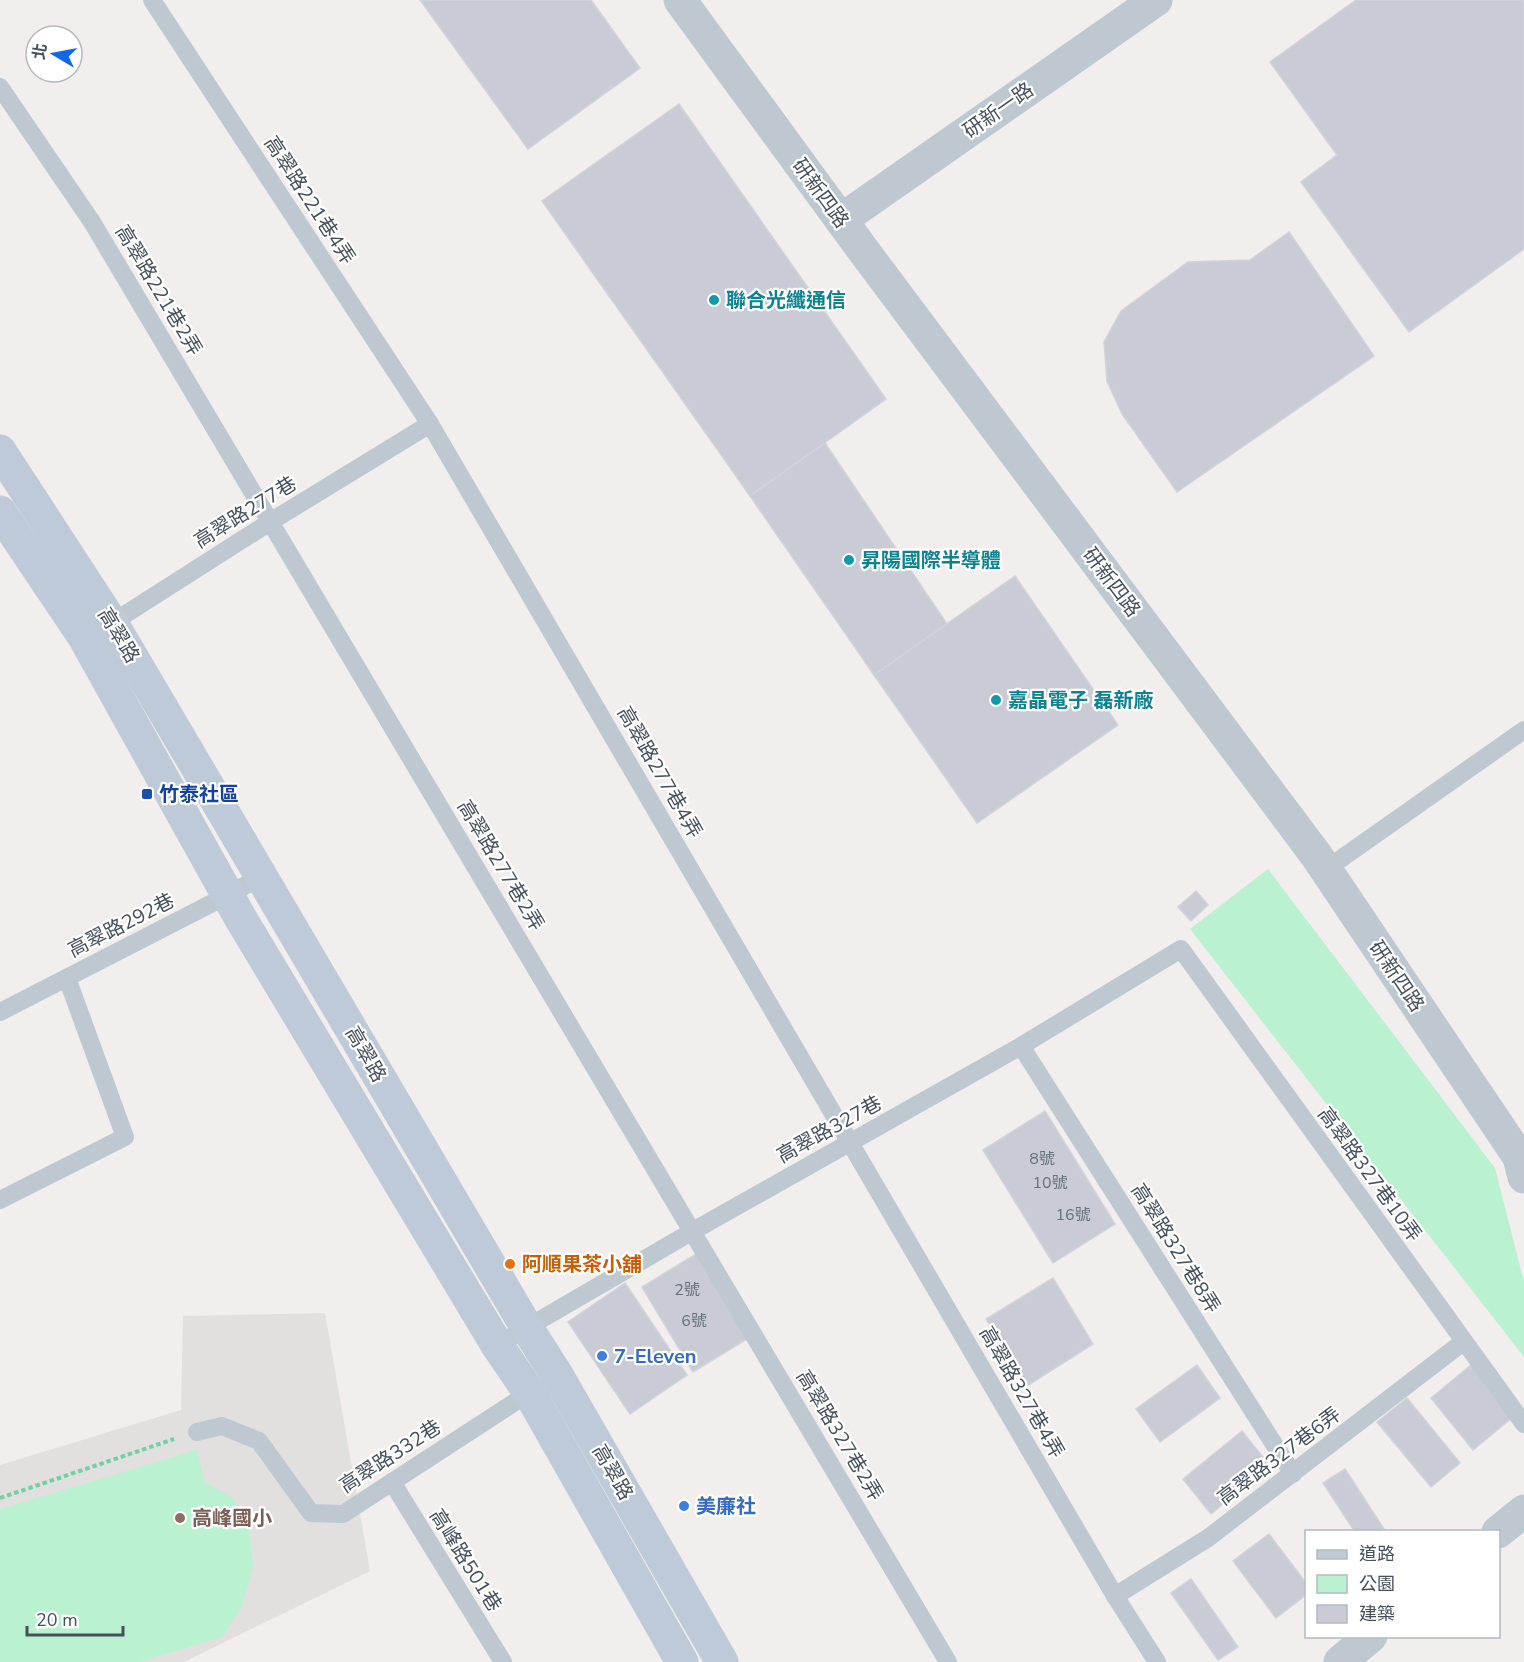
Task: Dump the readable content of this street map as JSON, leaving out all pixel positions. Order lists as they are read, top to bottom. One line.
{"streets":{"street":["研新一路","研新四路","高翠路"],"lane":["高翠路221巷4弄","高翠路221巷2弄","高翠路277巷","高翠路277巷4弄","高翠路277巷2弄","高翠路292巷","高翠路327巷","高翠路327巷10弄","高翠路327巷8弄","高翠路327巷4弄","高翠路327巷2弄","高翠路332巷","高翠路327巷6弄","高峰路501巷"]},"crossings":[["研新一路","研新四路"],["高翠路221巷4弄","高翠路277巷"],["高翠路221巷4弄","高翠路277巷4弄"],["高翠路221巷2弄","高翠路277巷"],["高翠路221巷2弄","高翠路277巷2弄"],["高翠路277巷","高翠路"],["高翠路277巷","高翠路277巷4弄"],["高翠路277巷","高翠路277巷2弄"],["高翠路","高翠路292巷"],["高翠路","高翠路327巷"],["高翠路","高翠路332巷"],["高翠路277巷4弄","高翠路327巷"],["高翠路277巷4弄","高翠路327巷4弄"],["高翠路277巷2弄","高翠路327巷"],["高翠路277巷2弄","高翠路327巷2弄"],["高翠路327巷","高翠路327巷10弄"],["高翠路327巷","高翠路327巷8弄"],["高翠路327巷","高翠路327巷4弄"],["高翠路327巷","高翠路327巷2弄"],["高翠路327巷10弄","高翠路327巷6弄"],["高翠路327巷8弄","高翠路327巷6弄"],["高翠路327巷4弄","高翠路327巷6弄"],["高翠路332巷","高峰路501巷"]],"places":{"other":["聯合光纖通信","昇陽國際半導體","嘉晶電子 磊新廠","阿順果茶小舖","7-Eleven","美廉社","高峰國小"],"transit":["竹泰社區"]},"house_numbers":["8號","10號","16號","2號","6號"],"legend":["道路","公園","建築"],"scale_bar":"20 m","north":"left"}
